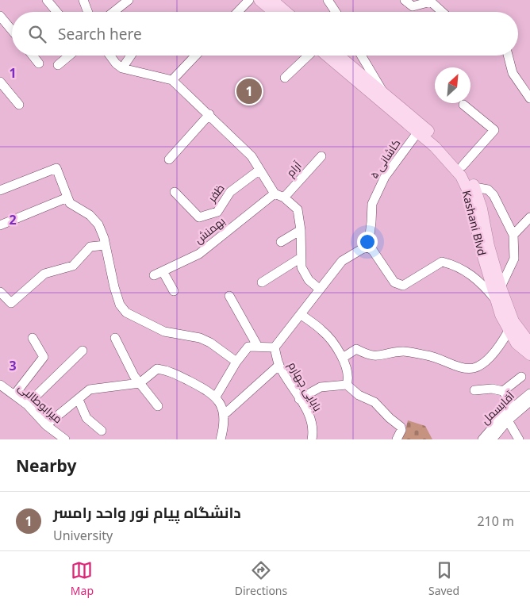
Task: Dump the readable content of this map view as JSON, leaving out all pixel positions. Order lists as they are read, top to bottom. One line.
{"streets":{"main road":["Kashani Blvd"],"street":["کاشانی ۵","آرام","ظفر","بهمنش","بابایی چهارم","میرابوطالبی","آقابسمل"]},"crossings":[["کاشانی ۵","Kashani Blvd"]],"north":"top right","page":{"search":"Search here","pins":"1","heading":"Nearby","list":[{"mark":"1","name":"دانشگاه پیام نور واحد رامسر","note":"University","value":"210 m"}],"nav":["Map","Directions","Saved"]},"grid":{"rows":["1","2","3"]}}
